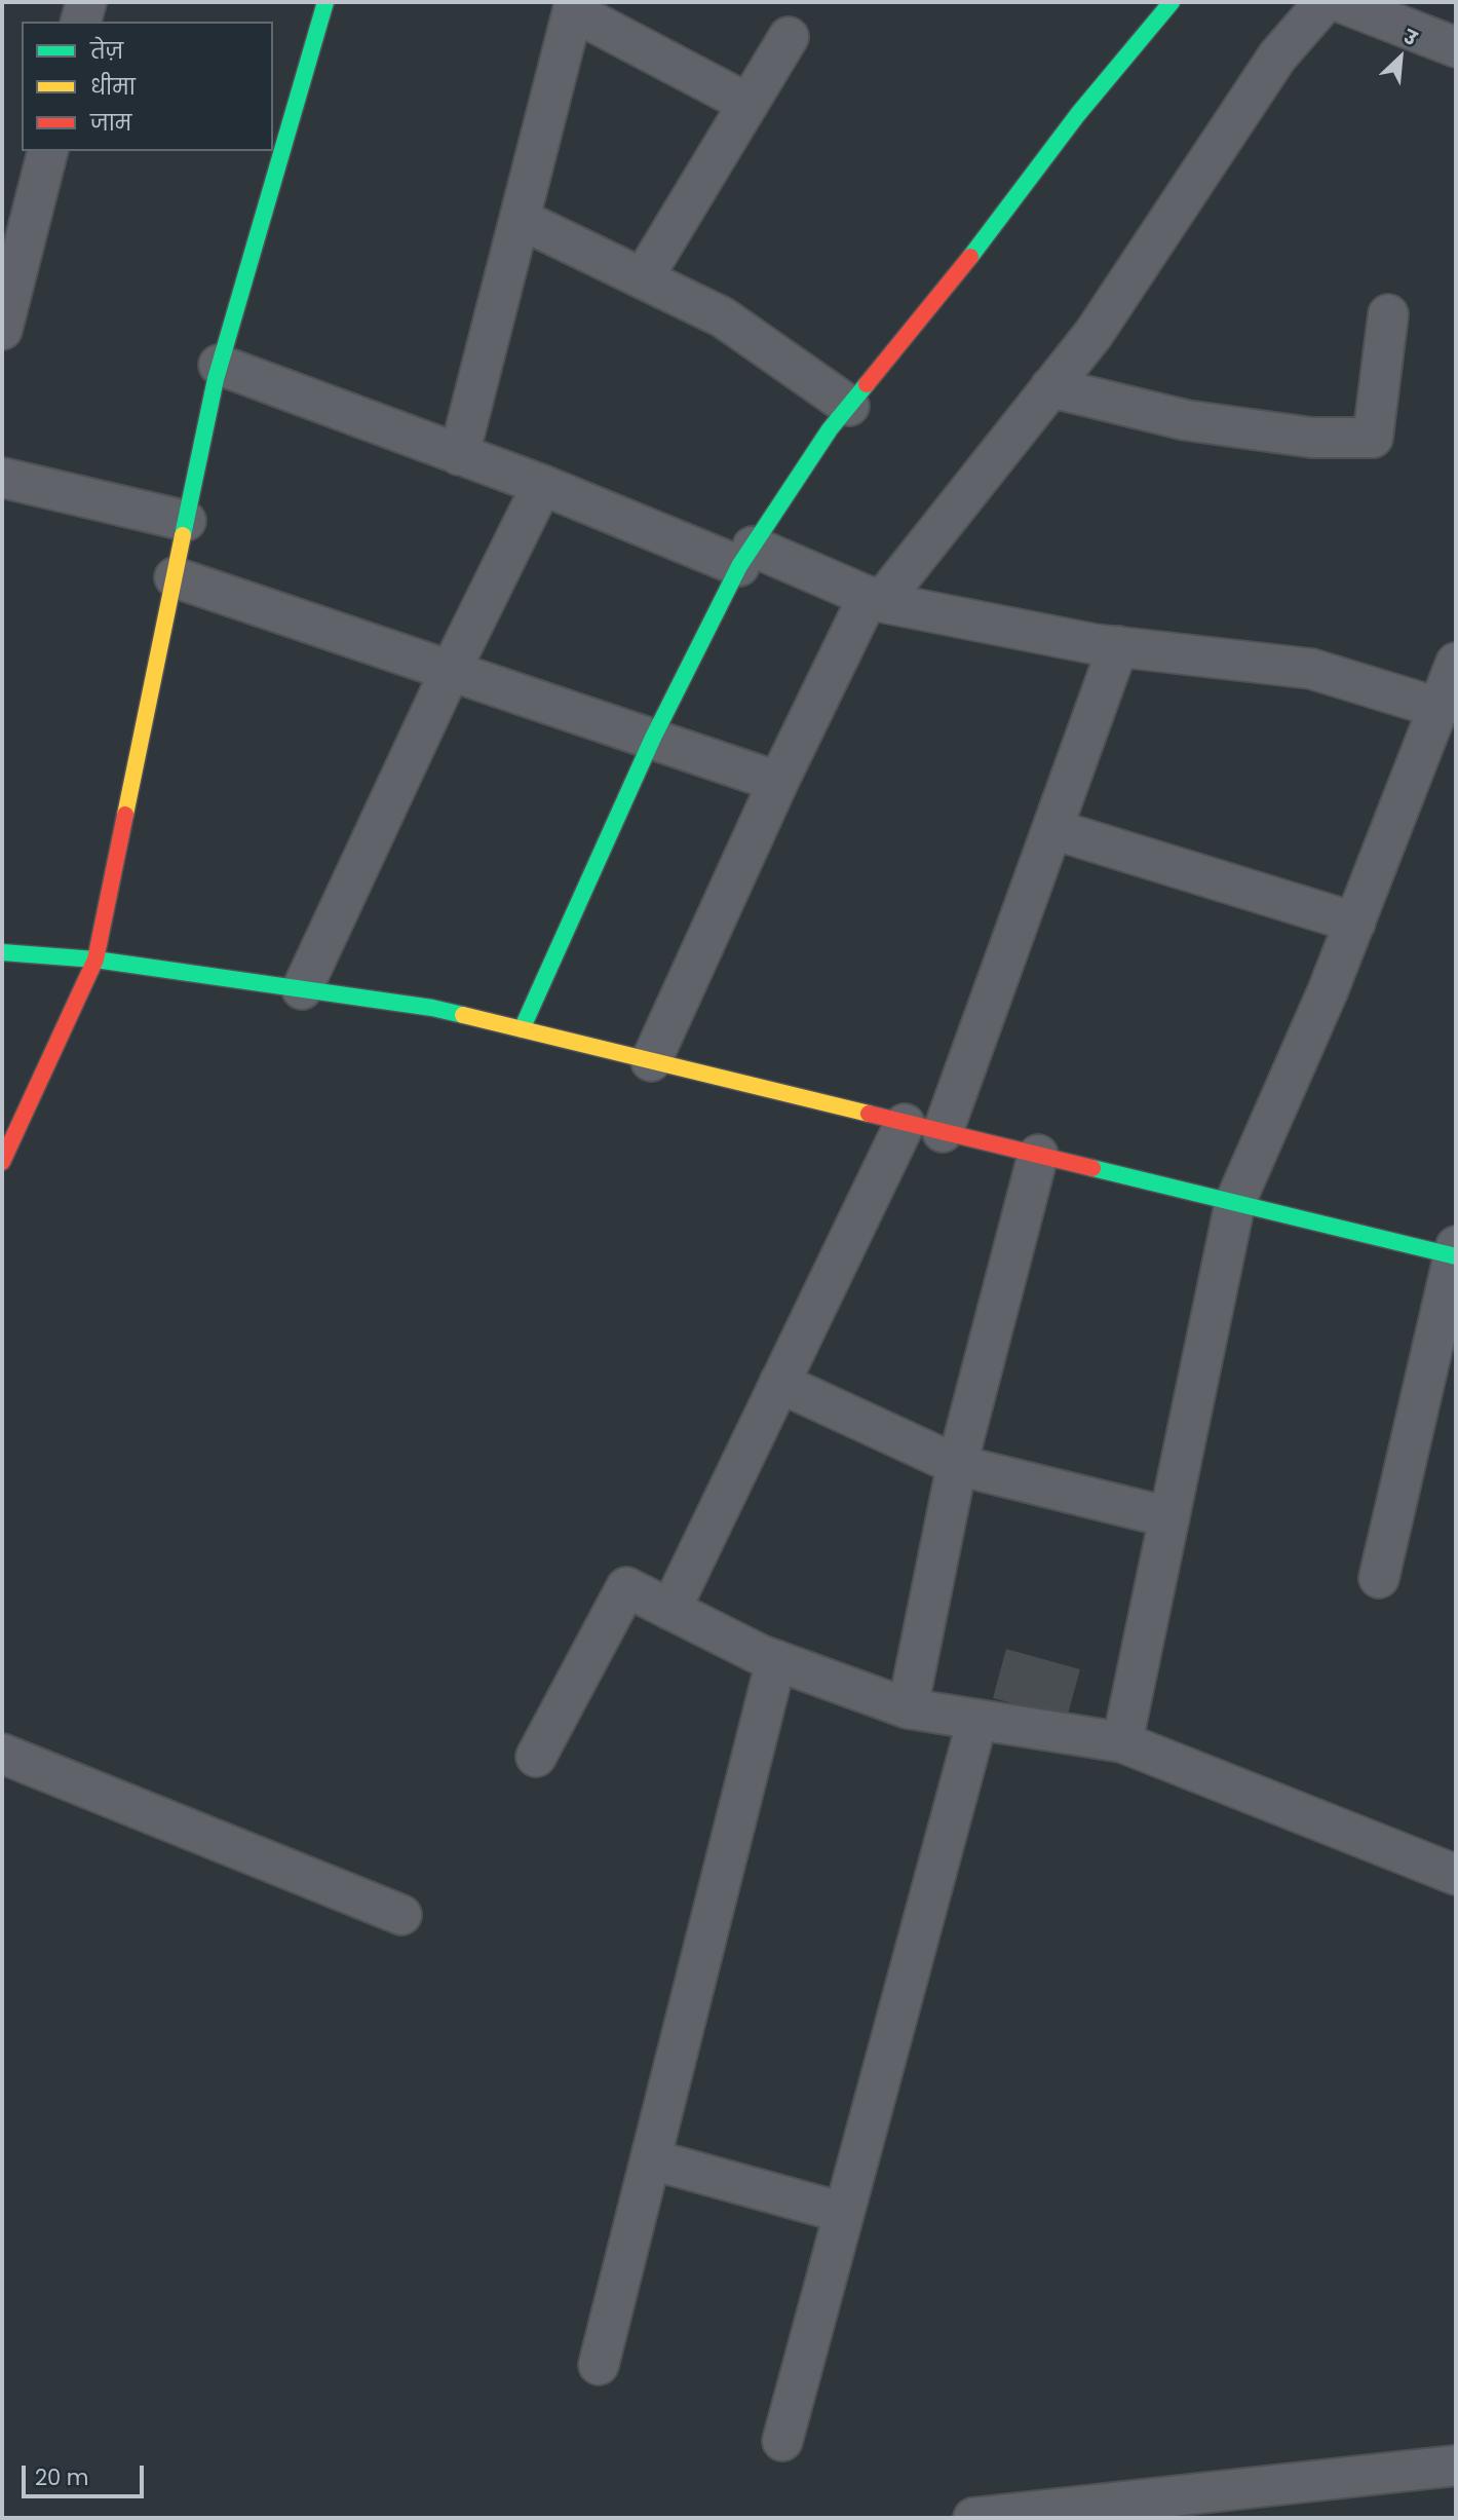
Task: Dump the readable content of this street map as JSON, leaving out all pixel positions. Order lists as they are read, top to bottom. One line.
{"legend":["तेज़","धीमा","जाम"],"scale_bar":"20 m","north":"top right"}
